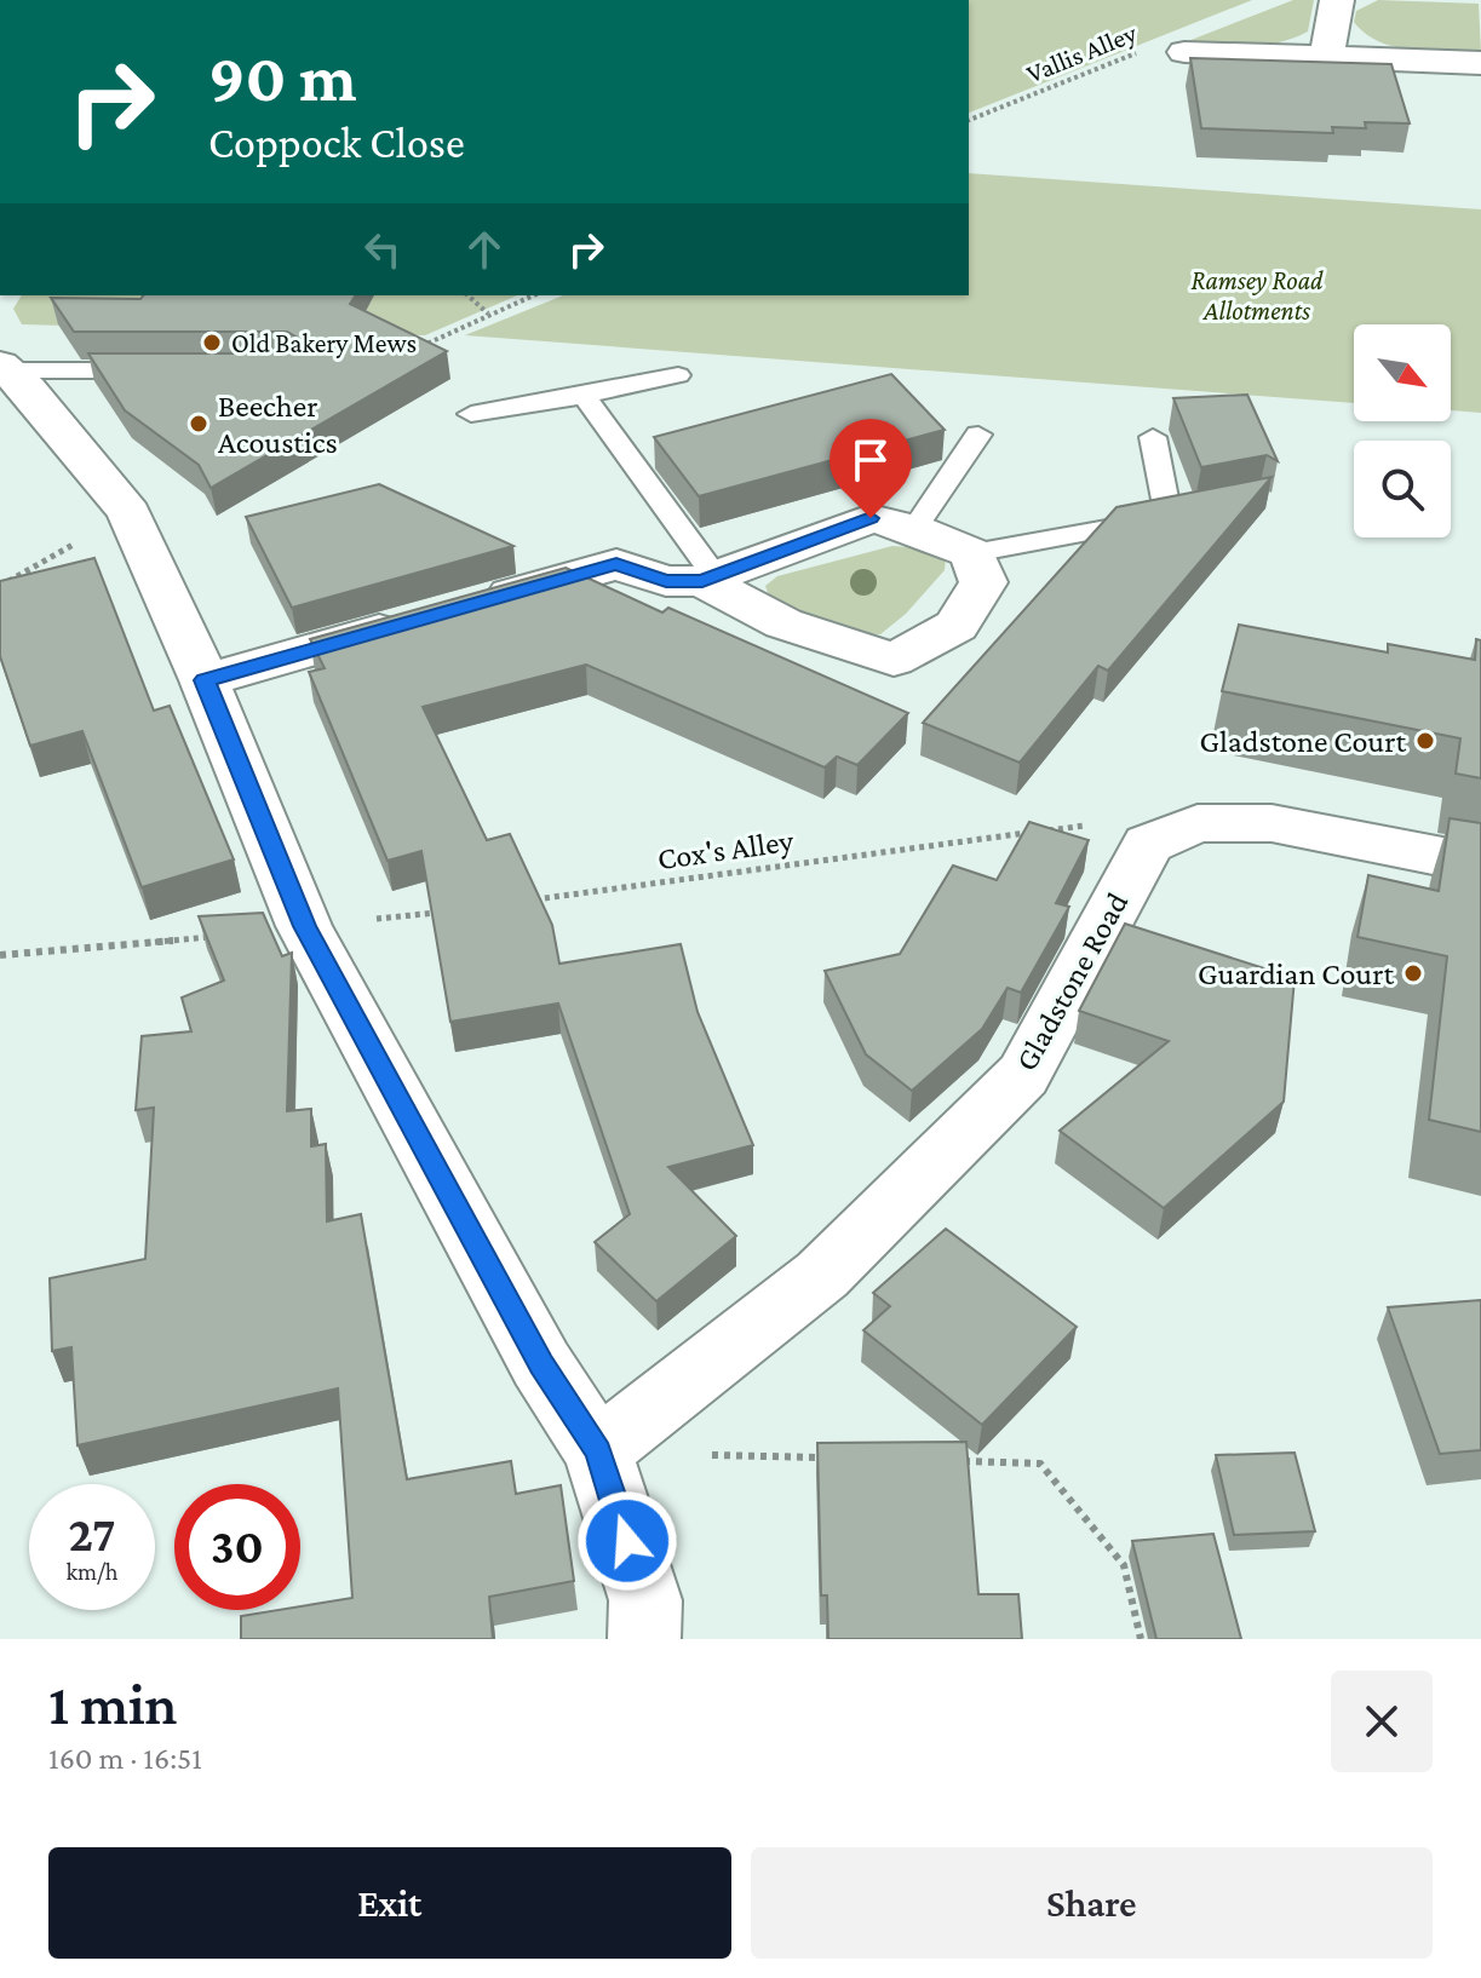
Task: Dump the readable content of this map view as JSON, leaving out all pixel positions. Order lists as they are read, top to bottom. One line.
{"streets":{"street":["Gladstone Road"],"path":["Vallis Alley","Cox's Alley"]},"crossings":[["Cox's Alley","Gladstone Road"]],"parks":["Ramsey Road Allotments"],"places":["Old Bakery Mews","Beecher Acoustics","Gladstone Court","Guardian Court"],"north":"bottom right","page":{"turn":["90 m","Coppock Close"],"speed":"27 km/h","limit":"30","heading":["1 min","160 m · 16:51"],"buttons":["Exit","Share"]}}
